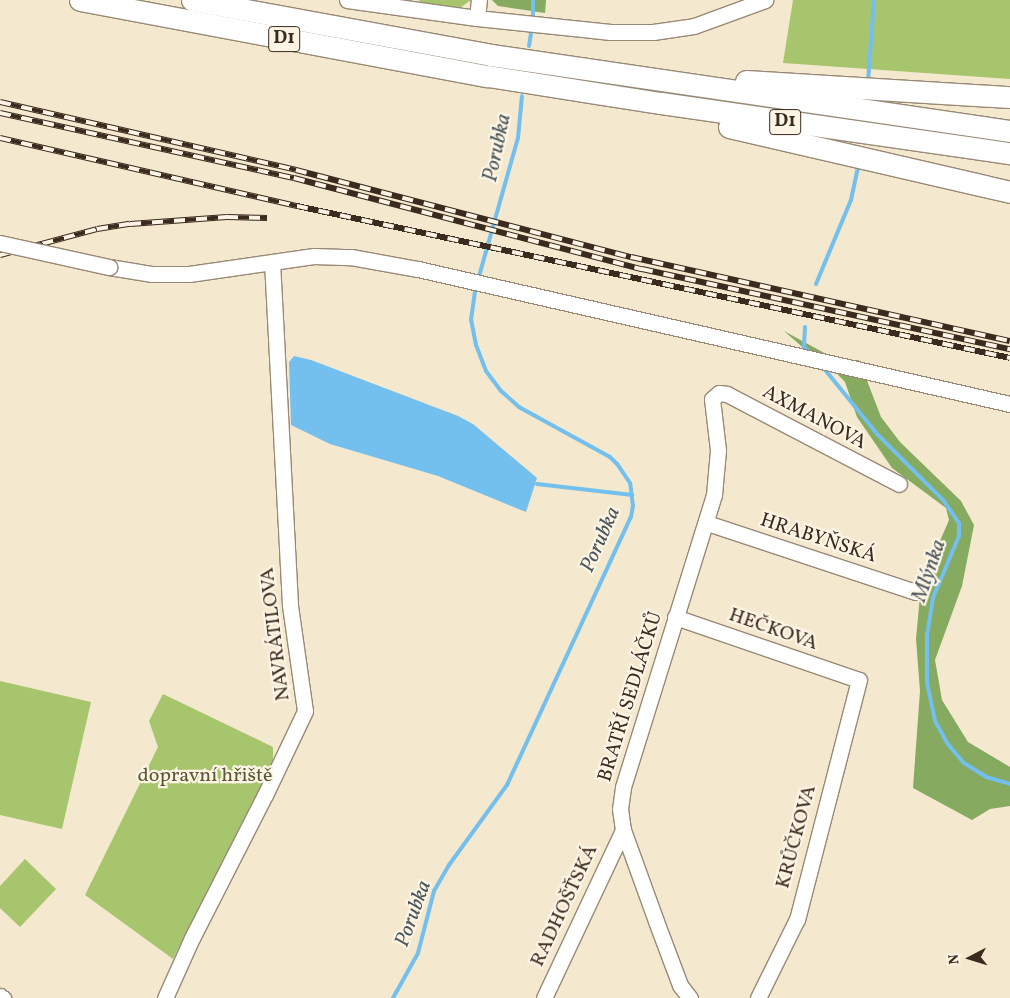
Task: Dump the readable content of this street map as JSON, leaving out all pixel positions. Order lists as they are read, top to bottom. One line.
{"streets":{"highway":["D1"],"street":["AXMANOVA","HRABYŇSKÁ","HEČKOVA","NAVRÁTILOVA","BRATŘÍ SEDLÁČKŮ","KRŮČKOVA","RADHOŠŤSKÁ"]},"crossings":[["AXMANOVA","BRATŘÍ SEDLÁČKŮ"],["HRABYŇSKÁ","BRATŘÍ SEDLÁČKŮ"],["HEČKOVA","BRATŘÍ SEDLÁČKŮ"],["HEČKOVA","KRŮČKOVA"],["BRATŘÍ SEDLÁČKŮ","RADHOŠŤSKÁ"]],"water":["Porubka","Mlýnka"],"parks":["dopravní hřiště"],"north":"left"}
